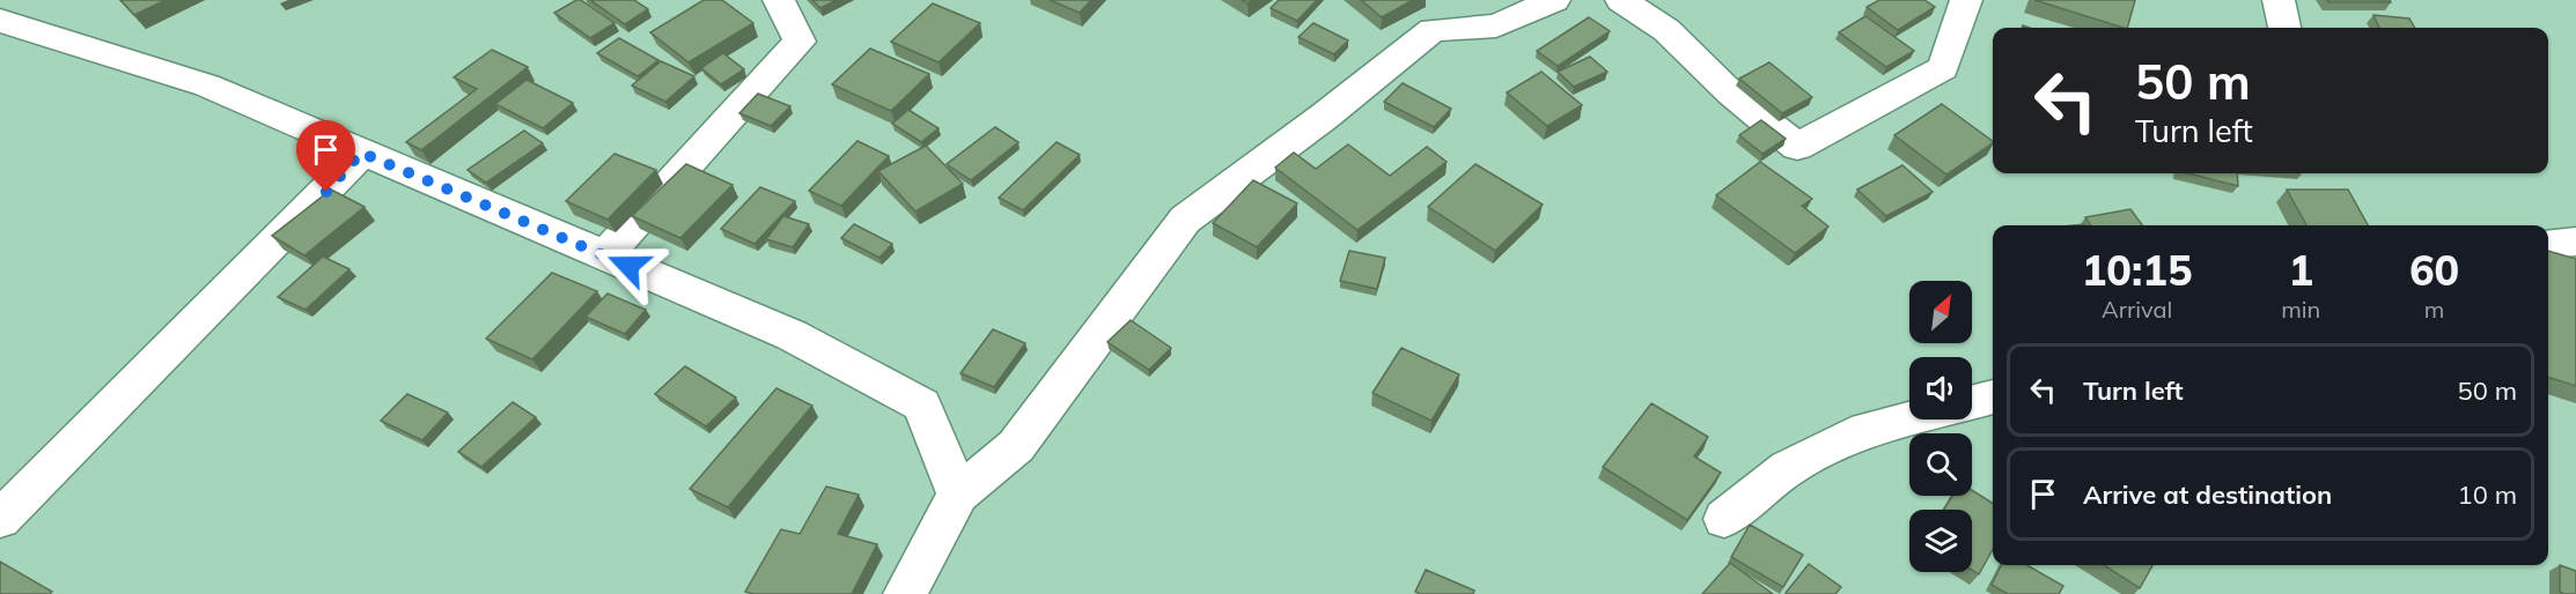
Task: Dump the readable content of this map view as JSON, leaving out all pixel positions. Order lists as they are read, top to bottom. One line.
{"north":"top right","page":{"turn":["50 m","Turn left"],"eta":["10:15","Arrival","1","min","60","m"],"list":[{"name":"Turn left","value":"50 m"},{"name":"Arrive at destination","value":"10 m"}]}}
